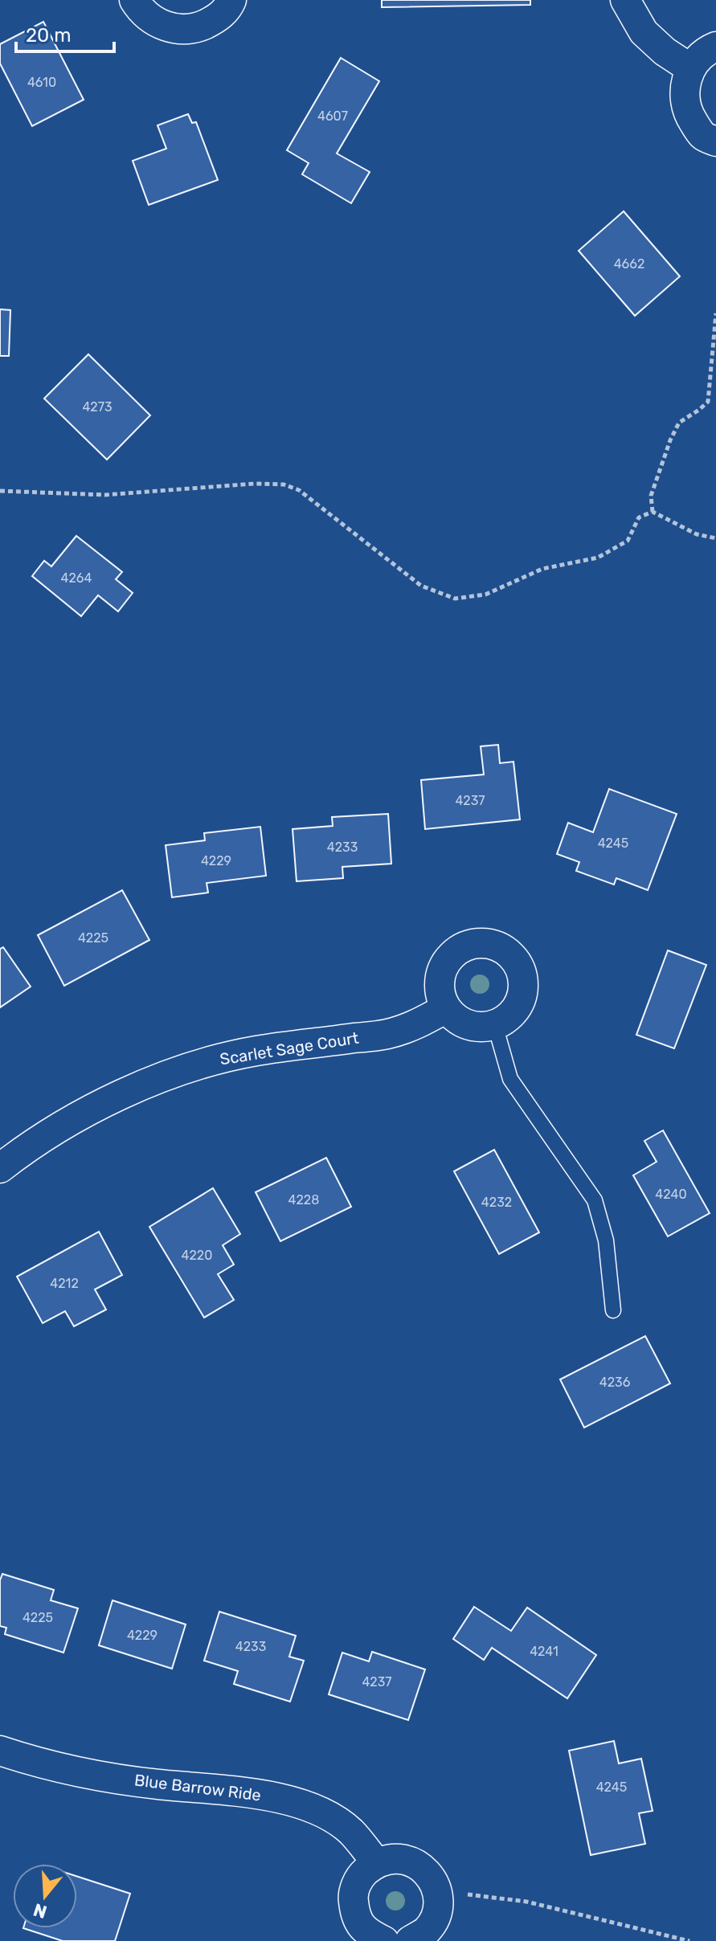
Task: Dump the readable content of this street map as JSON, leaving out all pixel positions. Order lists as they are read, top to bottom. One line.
{"streets":{"street":["Scarlet Sage Court","Blue Barrow Ride"]},"house_numbers":["4610","4607","4662","4273","4264","4237","4245","4233","4229","4225","4240","4228","4232","4220","4212","4236","4225","4229","4233","4241","4237","4245"],"scale_bar":"20 m","north":"bottom"}
